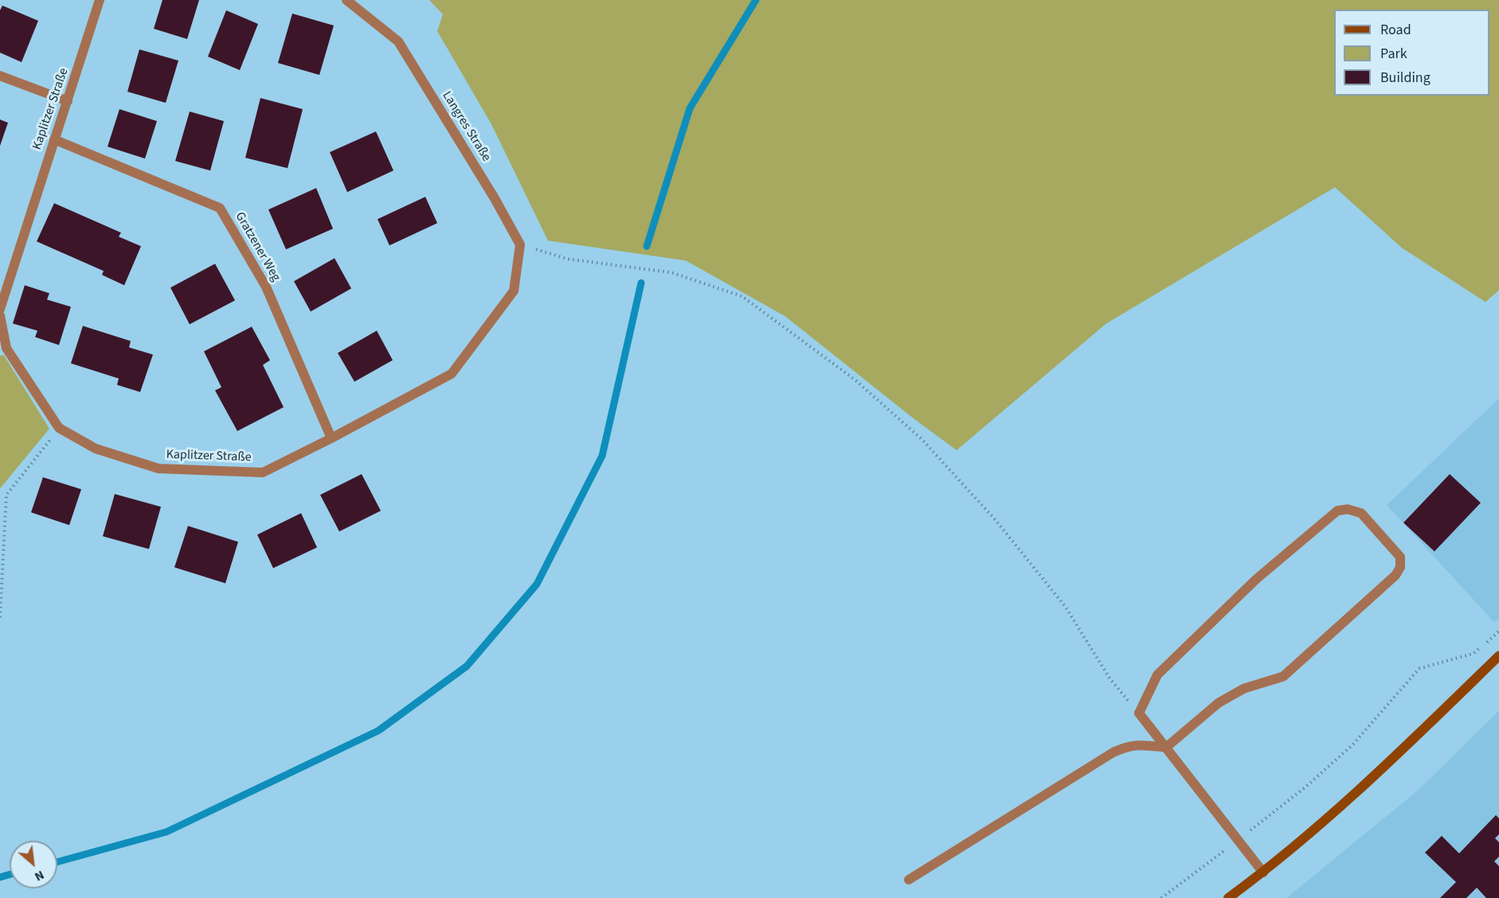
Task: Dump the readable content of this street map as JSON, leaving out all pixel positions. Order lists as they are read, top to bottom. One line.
{"streets":{"street":["Kaplitzer Straße","Langres Straße","Gratzener Weg"]},"crossings":[["Kaplitzer Straße","Langres Straße"],["Kaplitzer Straße","Gratzener Weg"]],"legend":["Road","Park","Building"],"north":"bottom right"}
